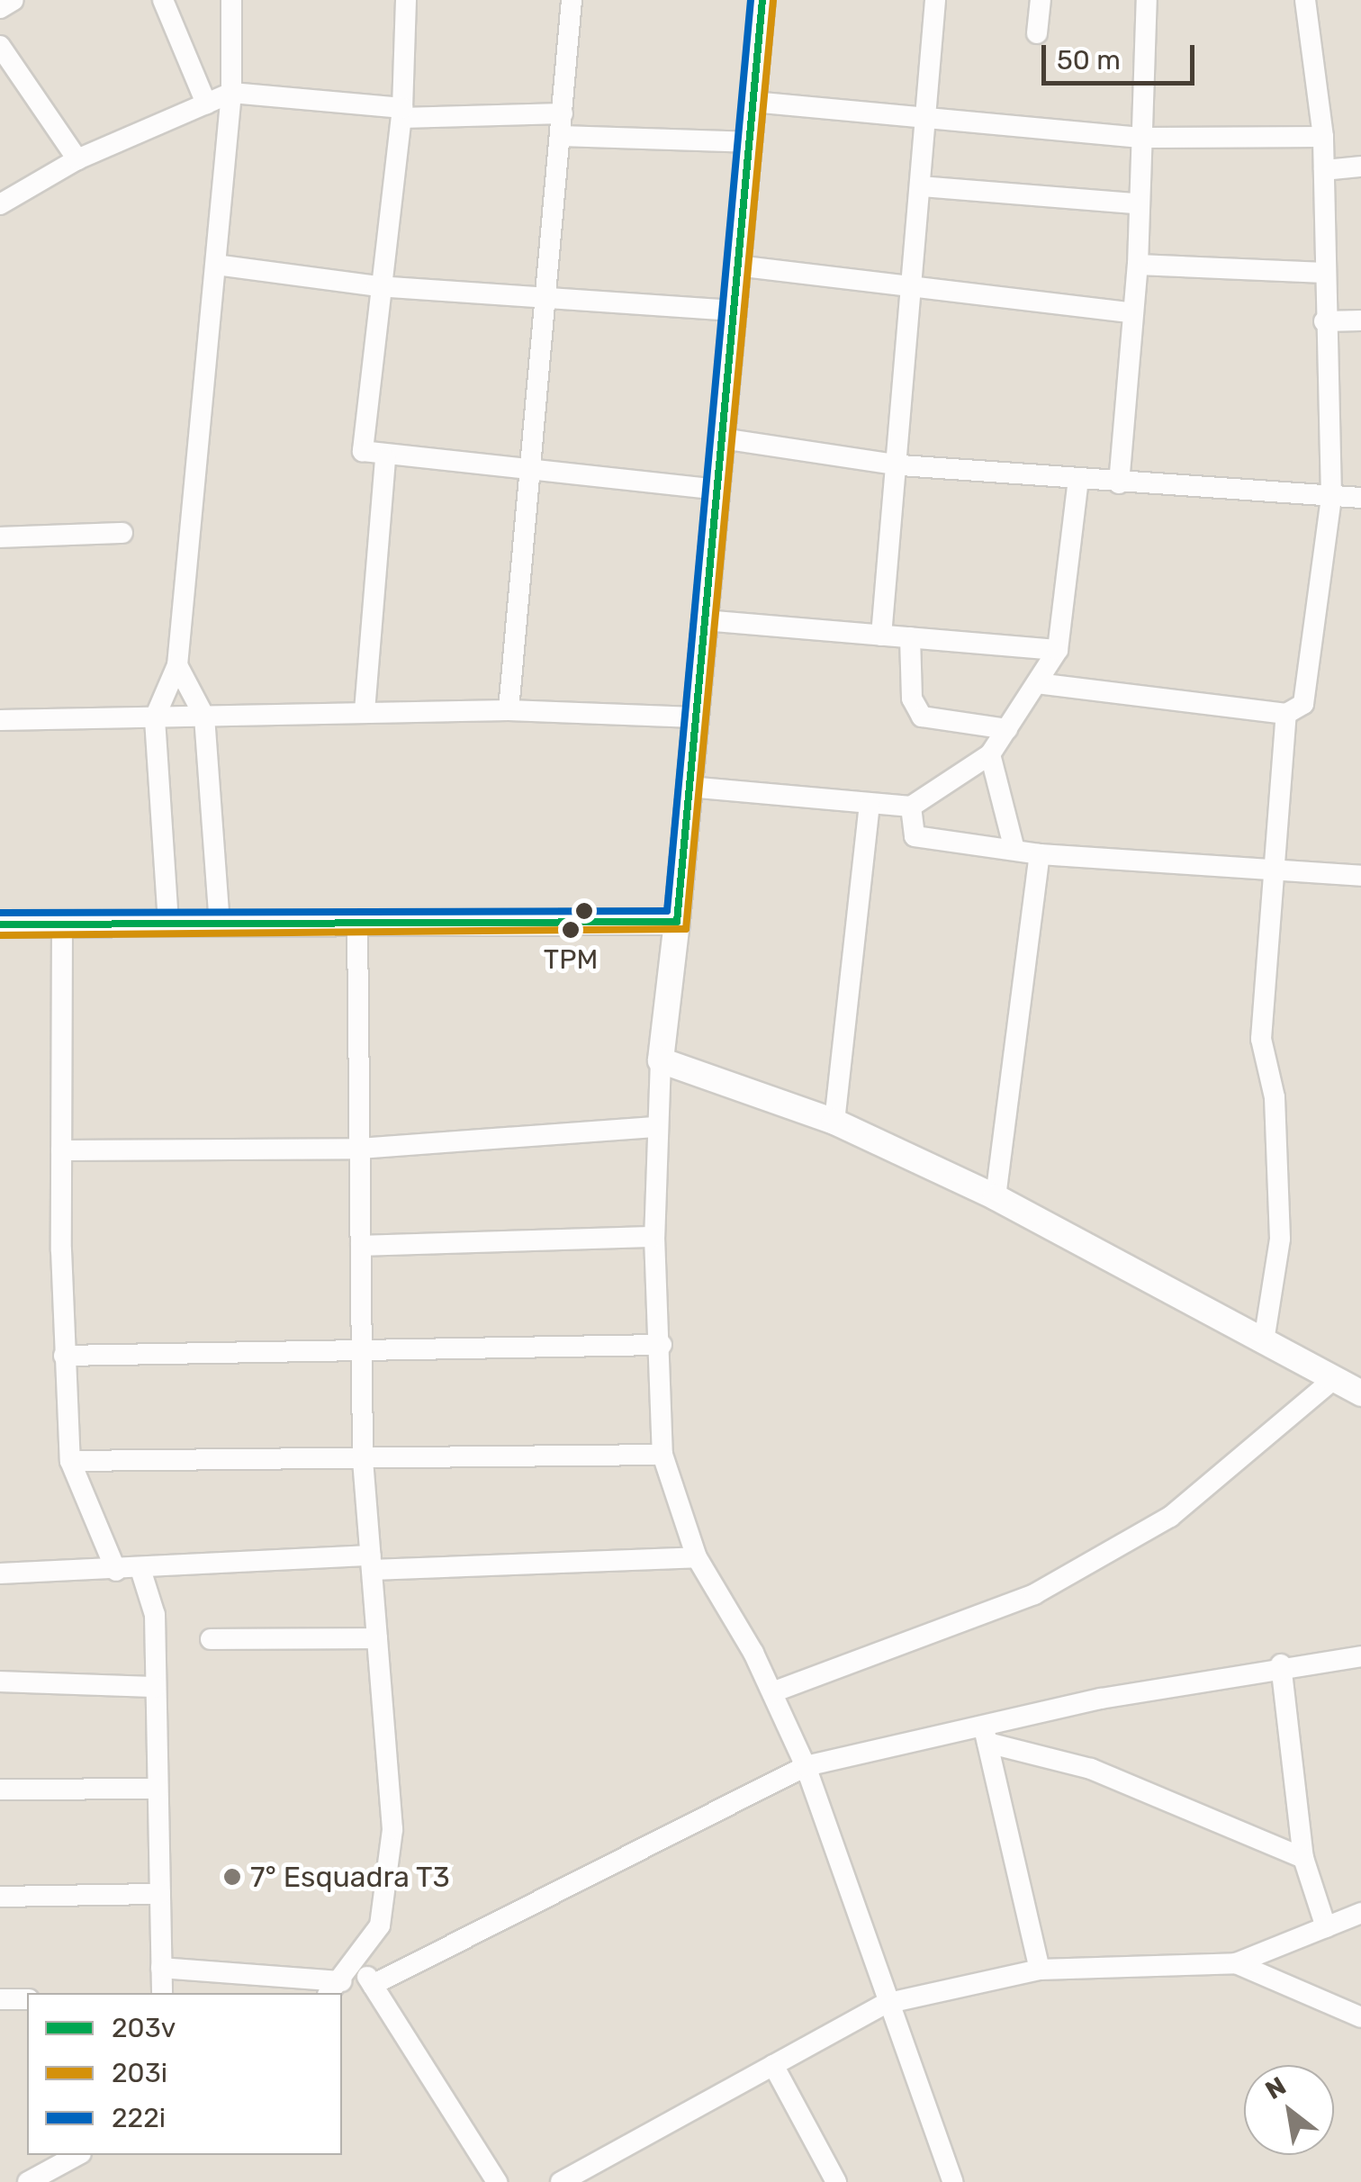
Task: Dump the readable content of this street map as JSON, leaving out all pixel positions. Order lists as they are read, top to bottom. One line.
{"places":["TPM","7° Esquadra T3"],"lines":["transit line 203v","transit line 222i","transit line 203i"],"legend":["203v","203i","222i"],"scale_bar":"50 m","north":"top left"}
